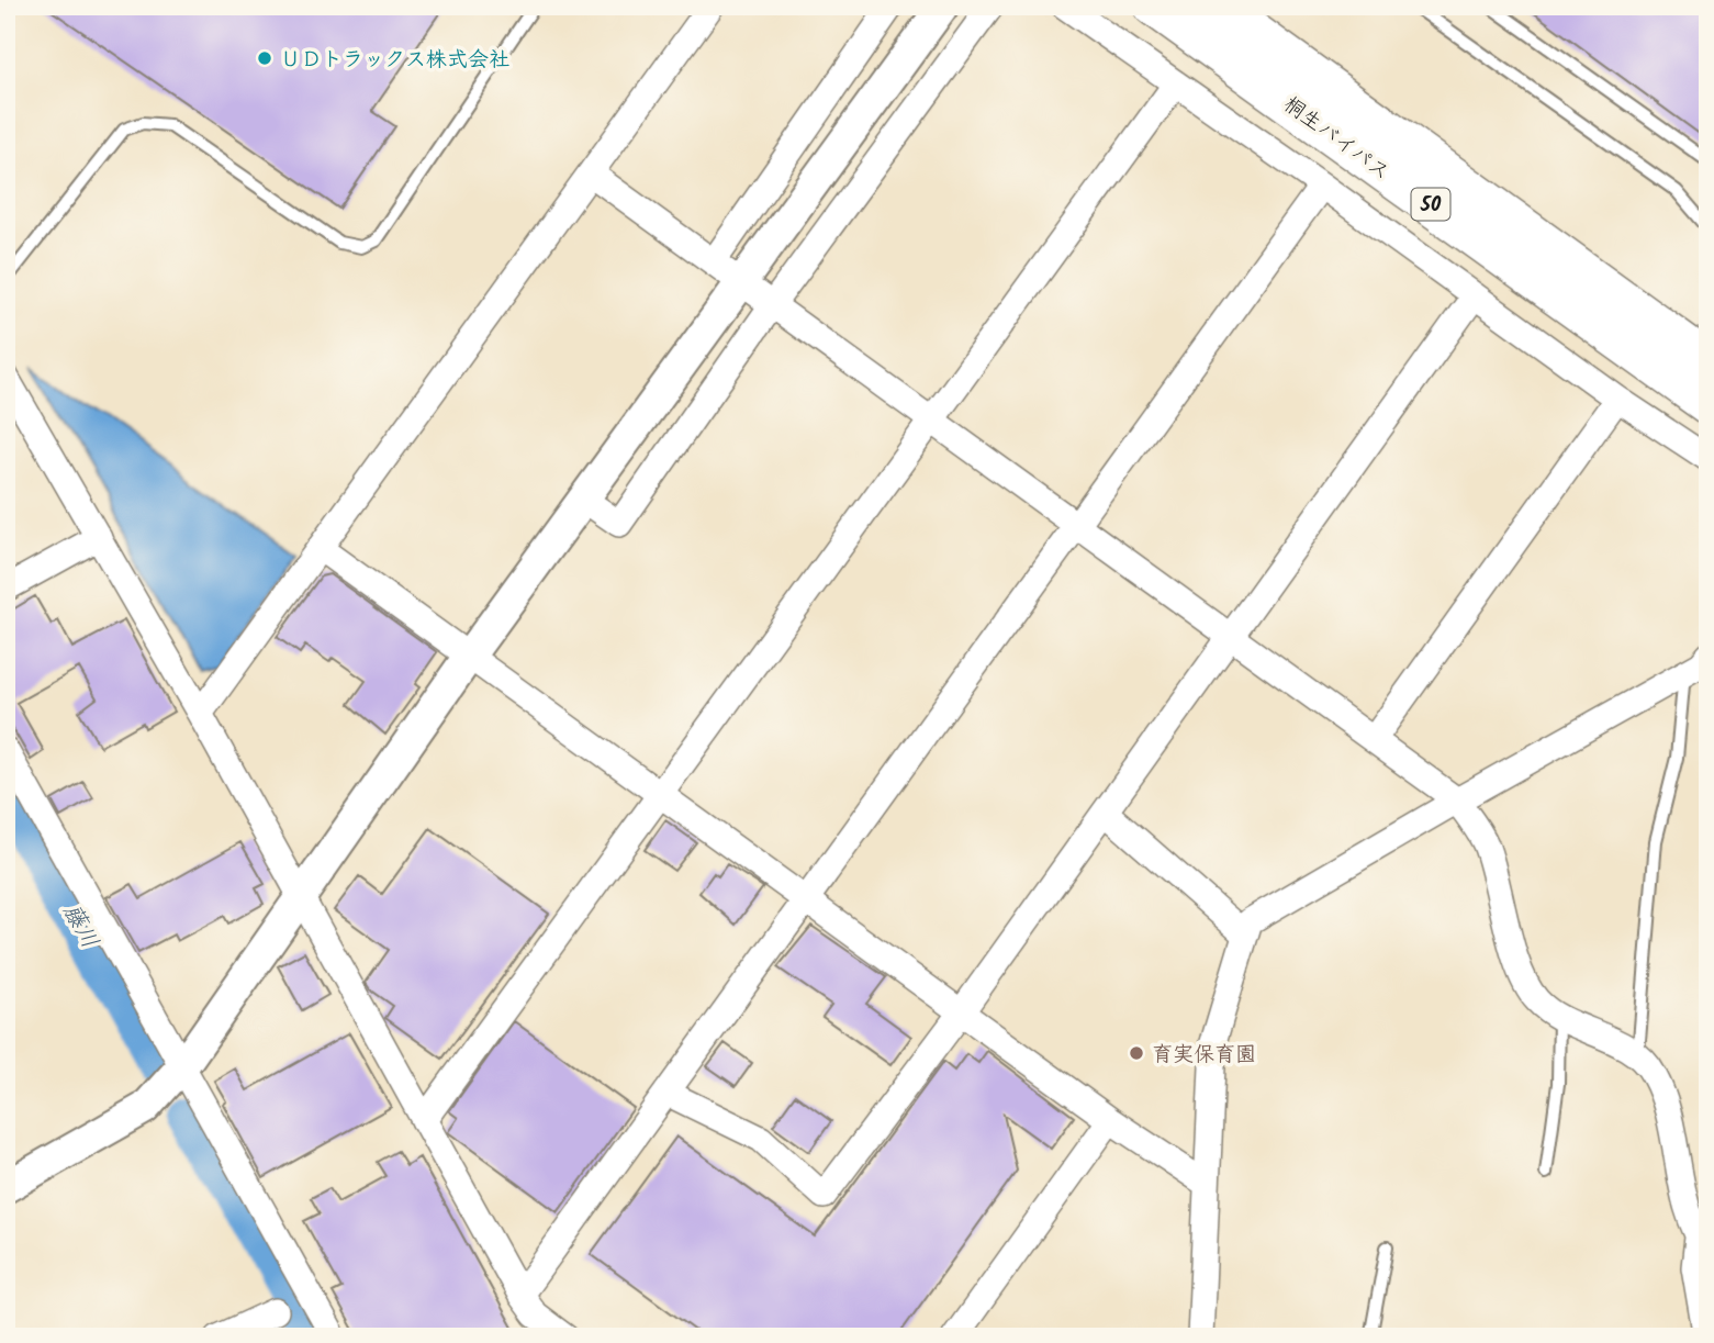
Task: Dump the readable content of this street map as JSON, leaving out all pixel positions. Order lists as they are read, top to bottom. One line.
{"streets":{"highway":["桐生バイパス","50"]},"water":["藤川"],"places":["ＵＤトラックス株式会社","育実保育園"]}
